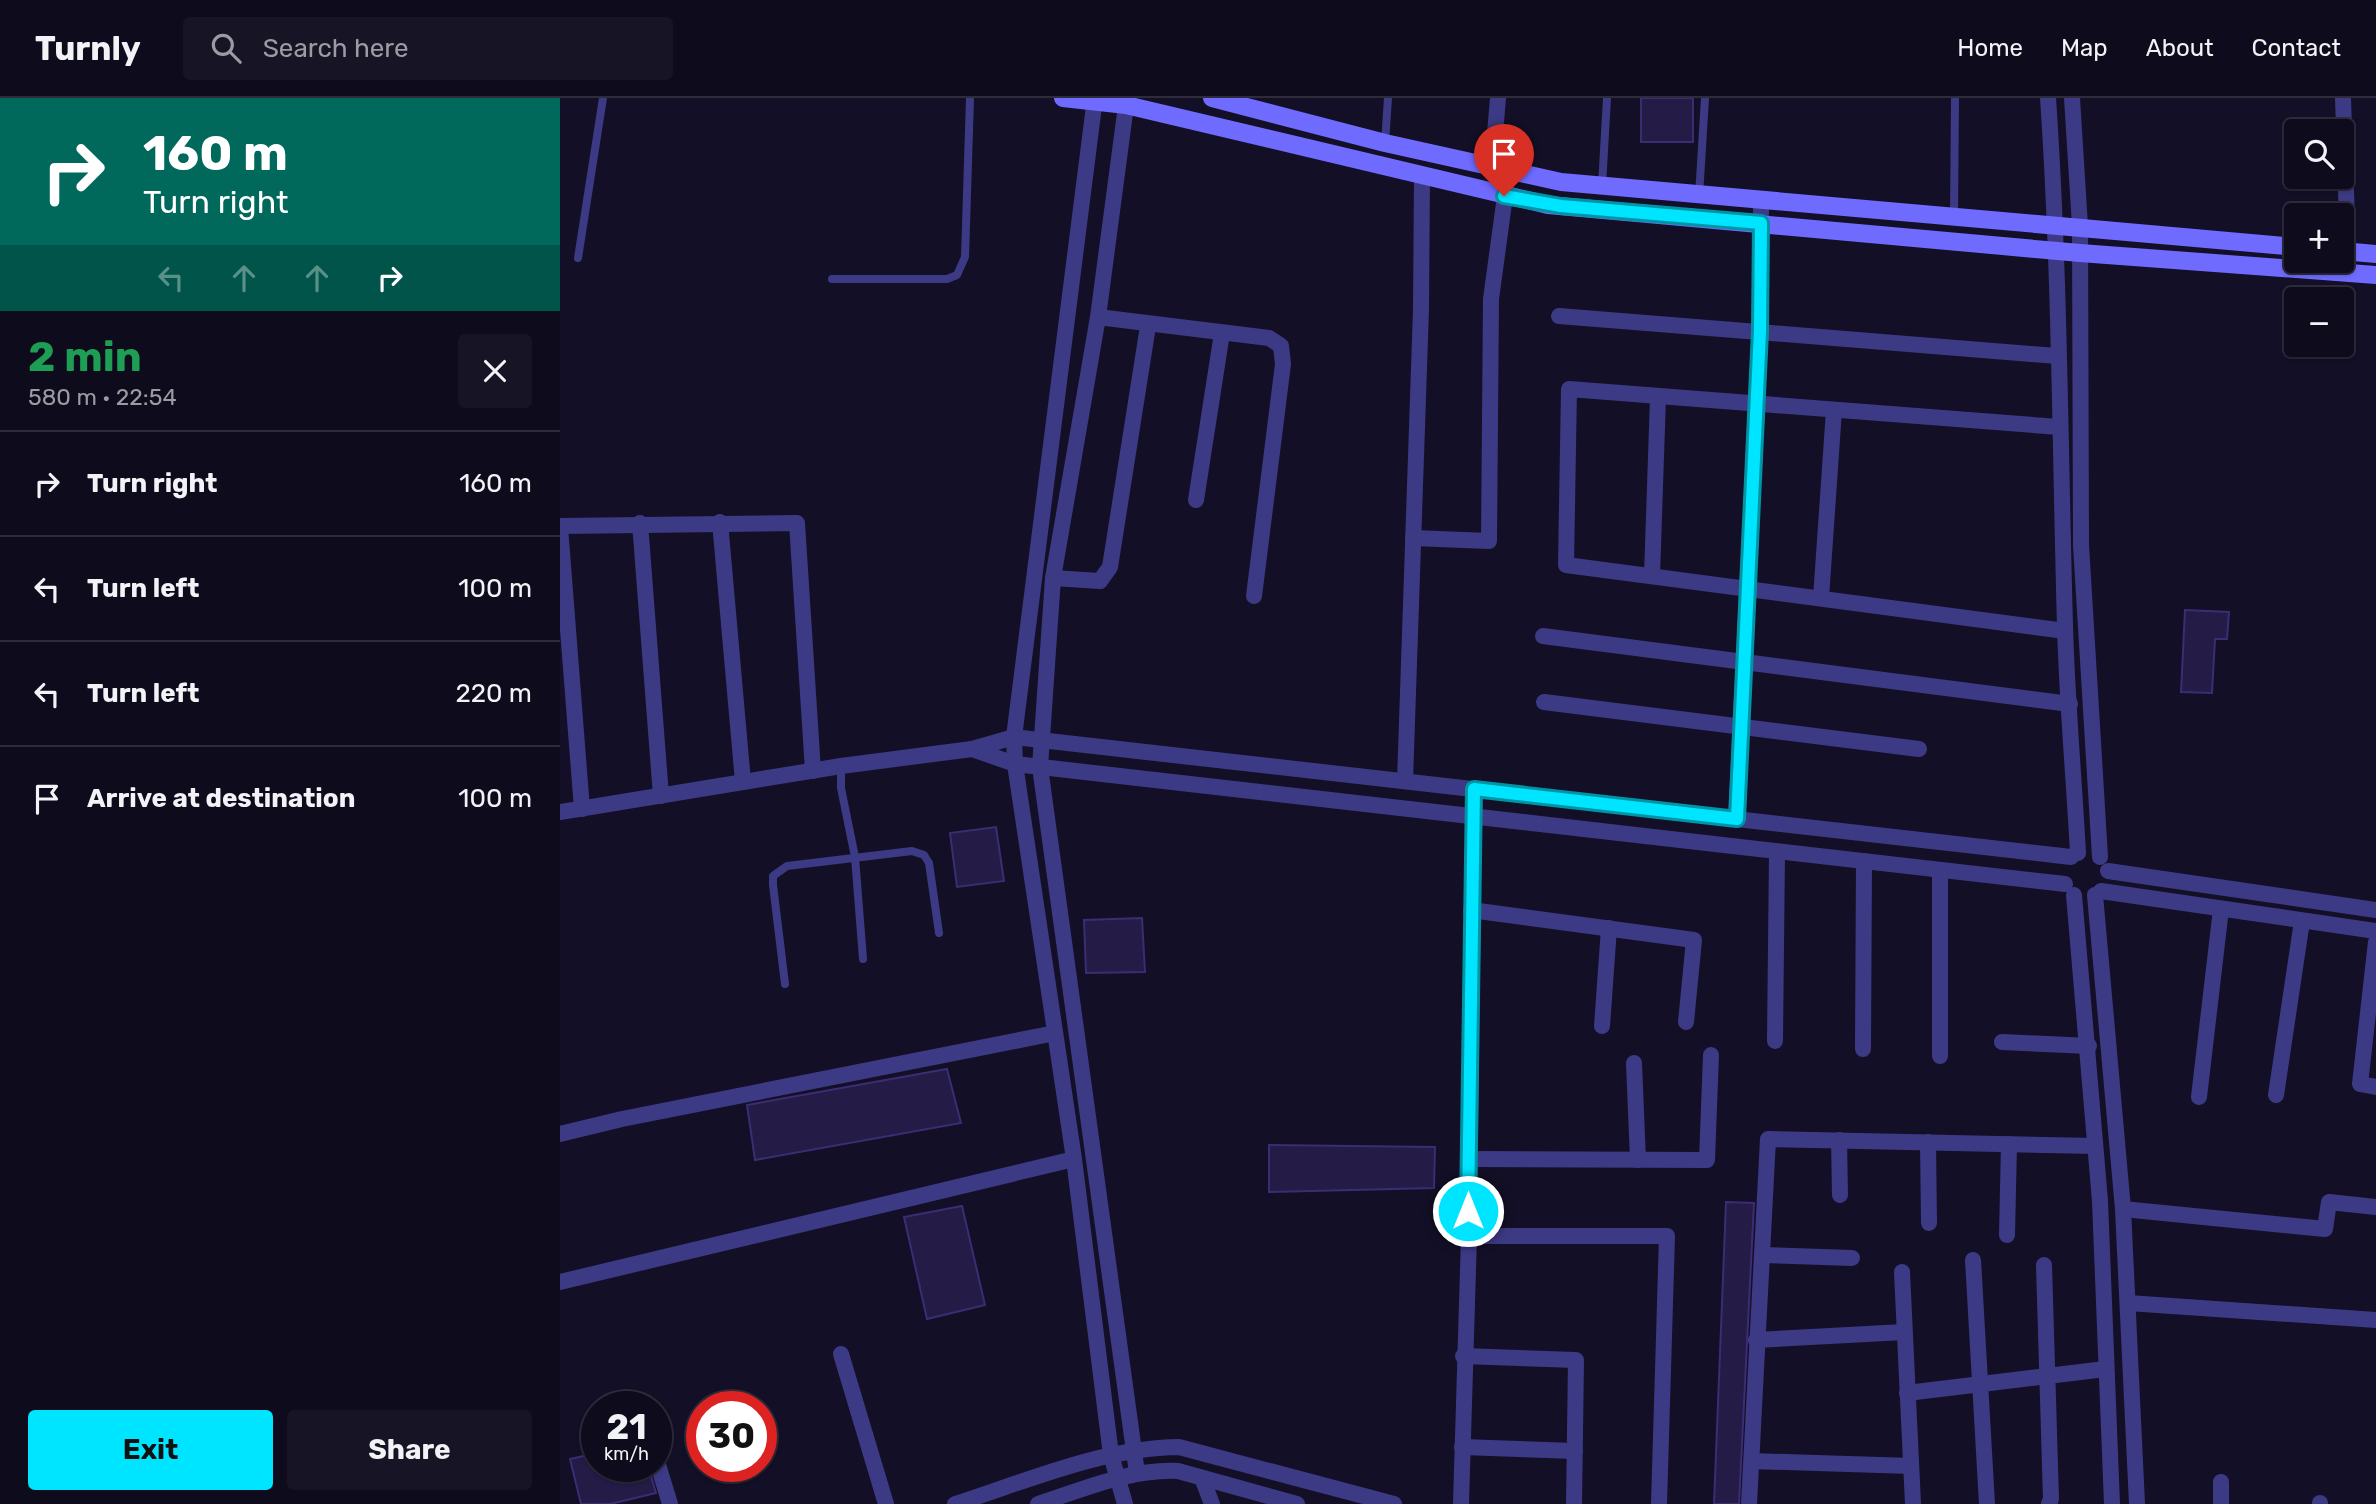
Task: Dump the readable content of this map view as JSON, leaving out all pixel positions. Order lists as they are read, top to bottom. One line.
{"page":{"header":"Turnly","search":"Search here","nav":["Home","Map","About","Contact"],"turn":["160 m","Turn right"],"map_buttons":["+","−"],"heading":["2 min","580 m · 22:54"],"list":[{"name":"Turn right","value":"160 m"},{"name":"Turn left","value":"100 m"},{"name":"Turn left","value":"220 m"},{"name":"Arrive at destination","value":"100 m"}],"speed":"21 km/h","limit":"30","buttons":["Exit","Share"]}}
